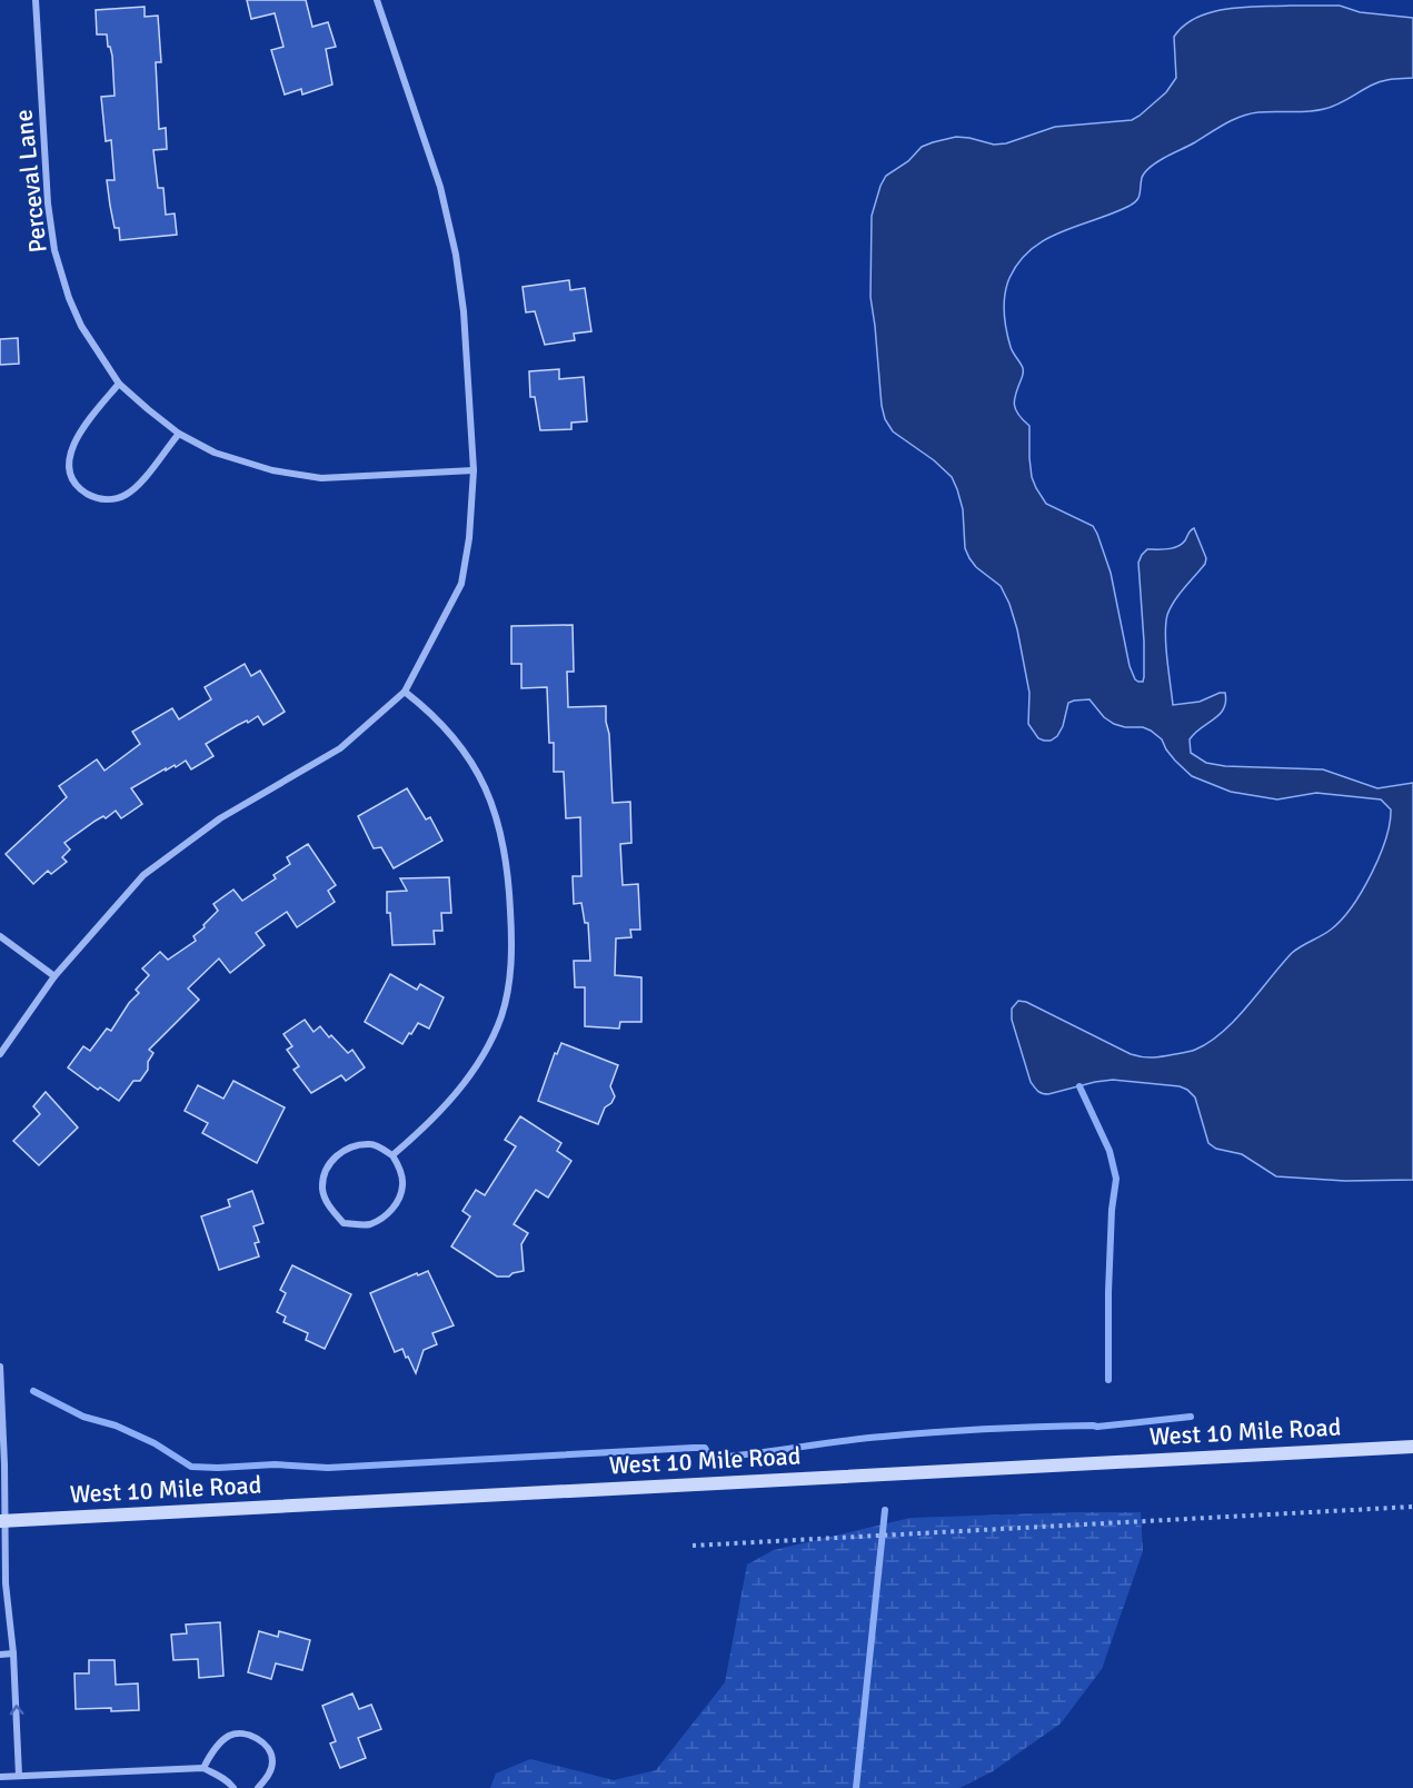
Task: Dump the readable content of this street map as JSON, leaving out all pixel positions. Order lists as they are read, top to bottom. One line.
{"streets":{"main road":["West 10 Mile Road"],"street":["Perceval Lane"]}}
